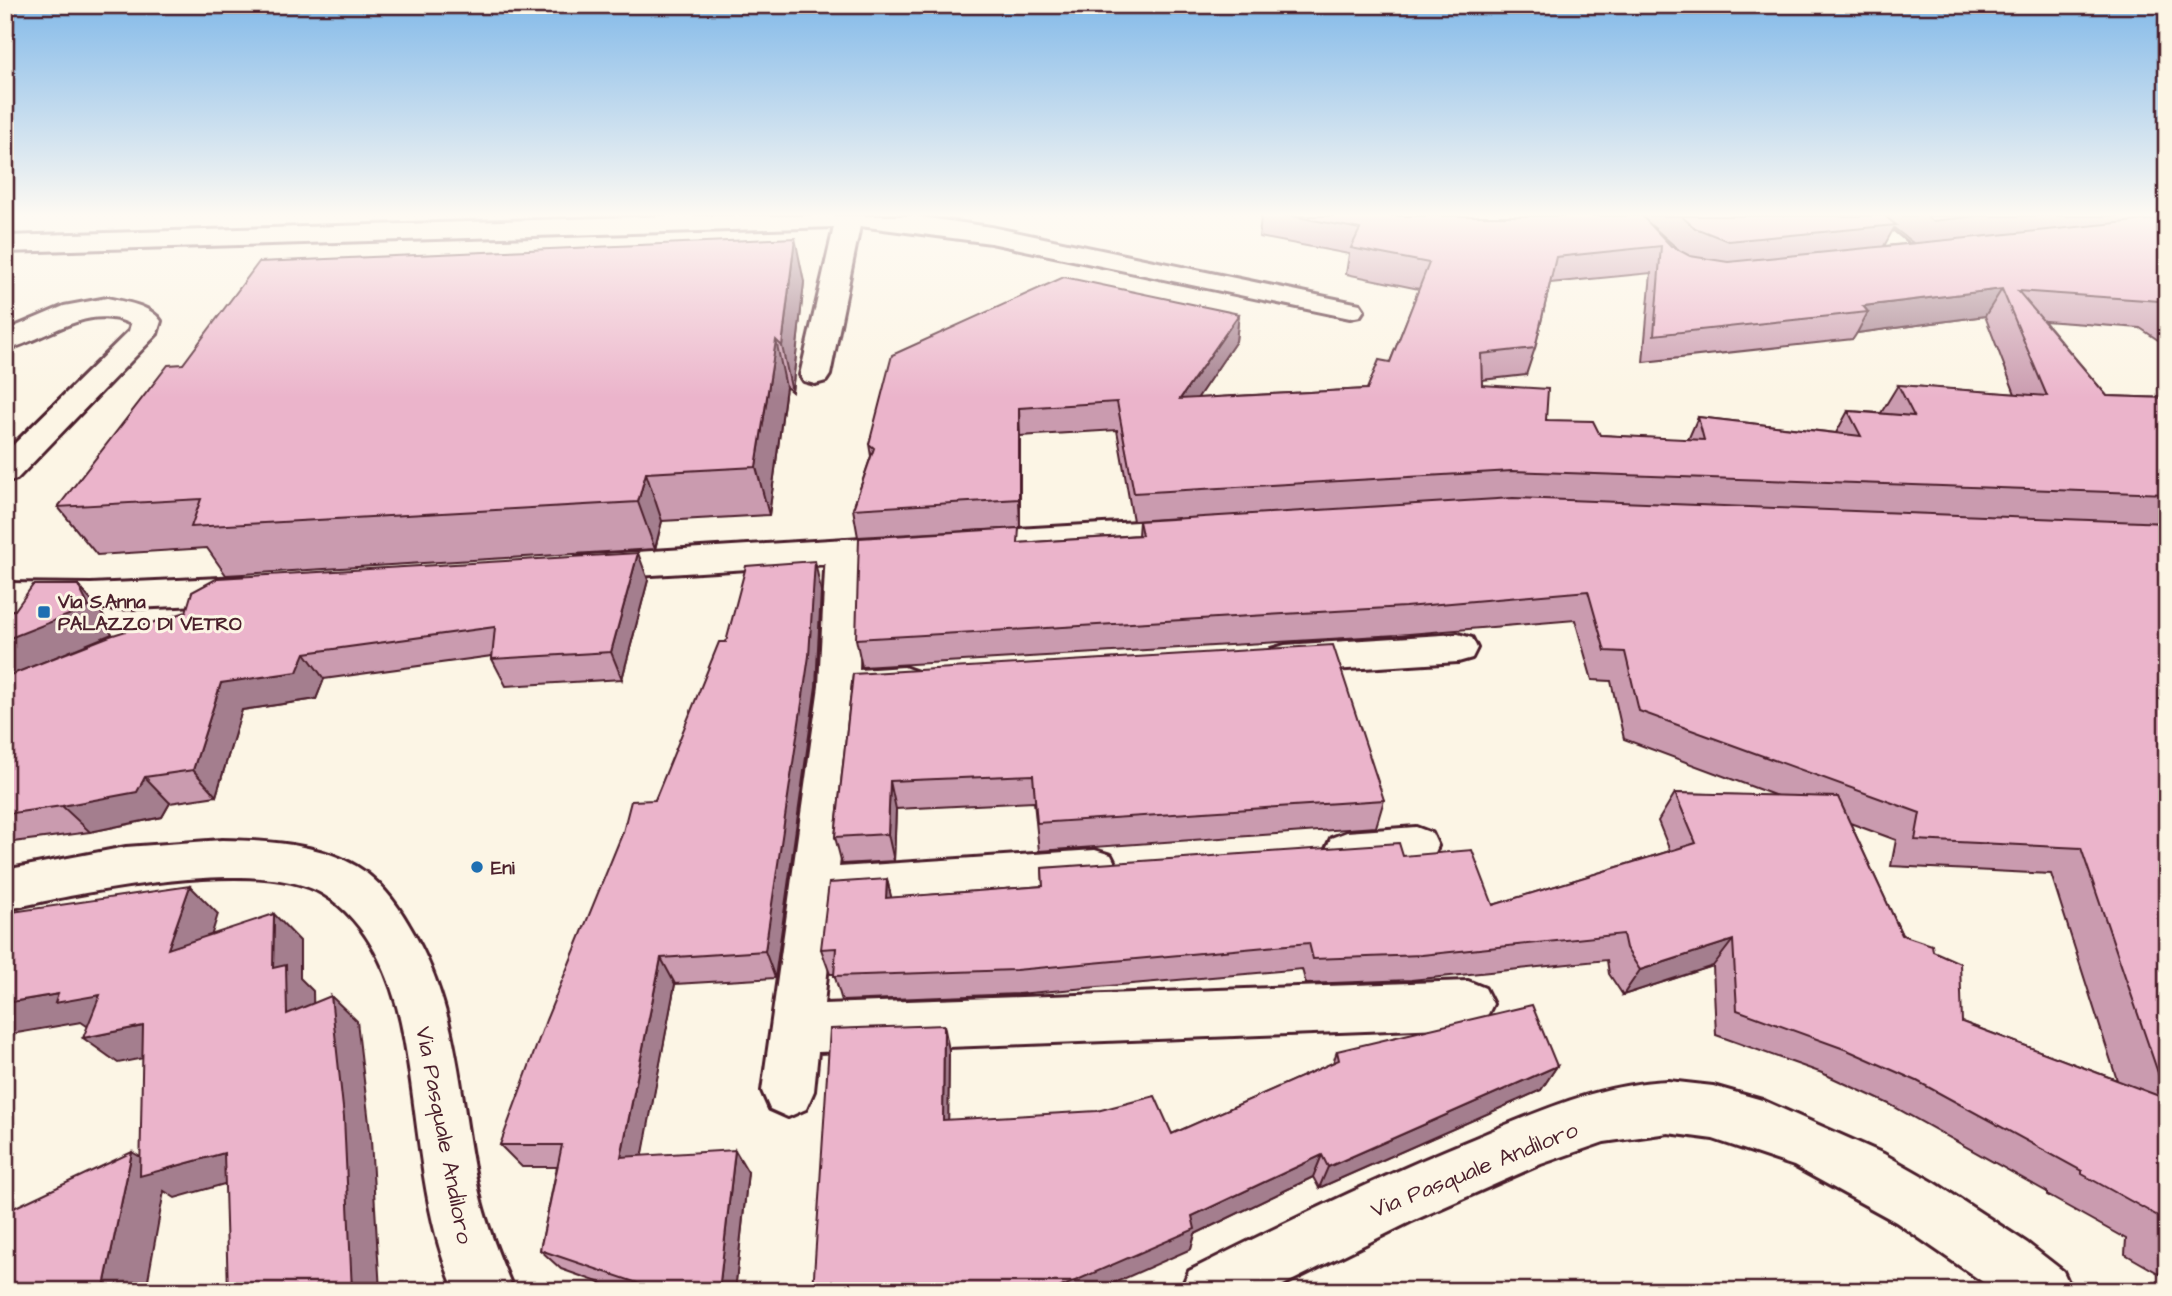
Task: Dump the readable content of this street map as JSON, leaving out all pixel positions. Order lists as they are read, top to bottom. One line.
{"streets":{"street":["Via Pasquale Andiloro"]},"places":{"transit":["Via S.Anna PALAZZO DI VETRO"],"other":["Eni"]}}
